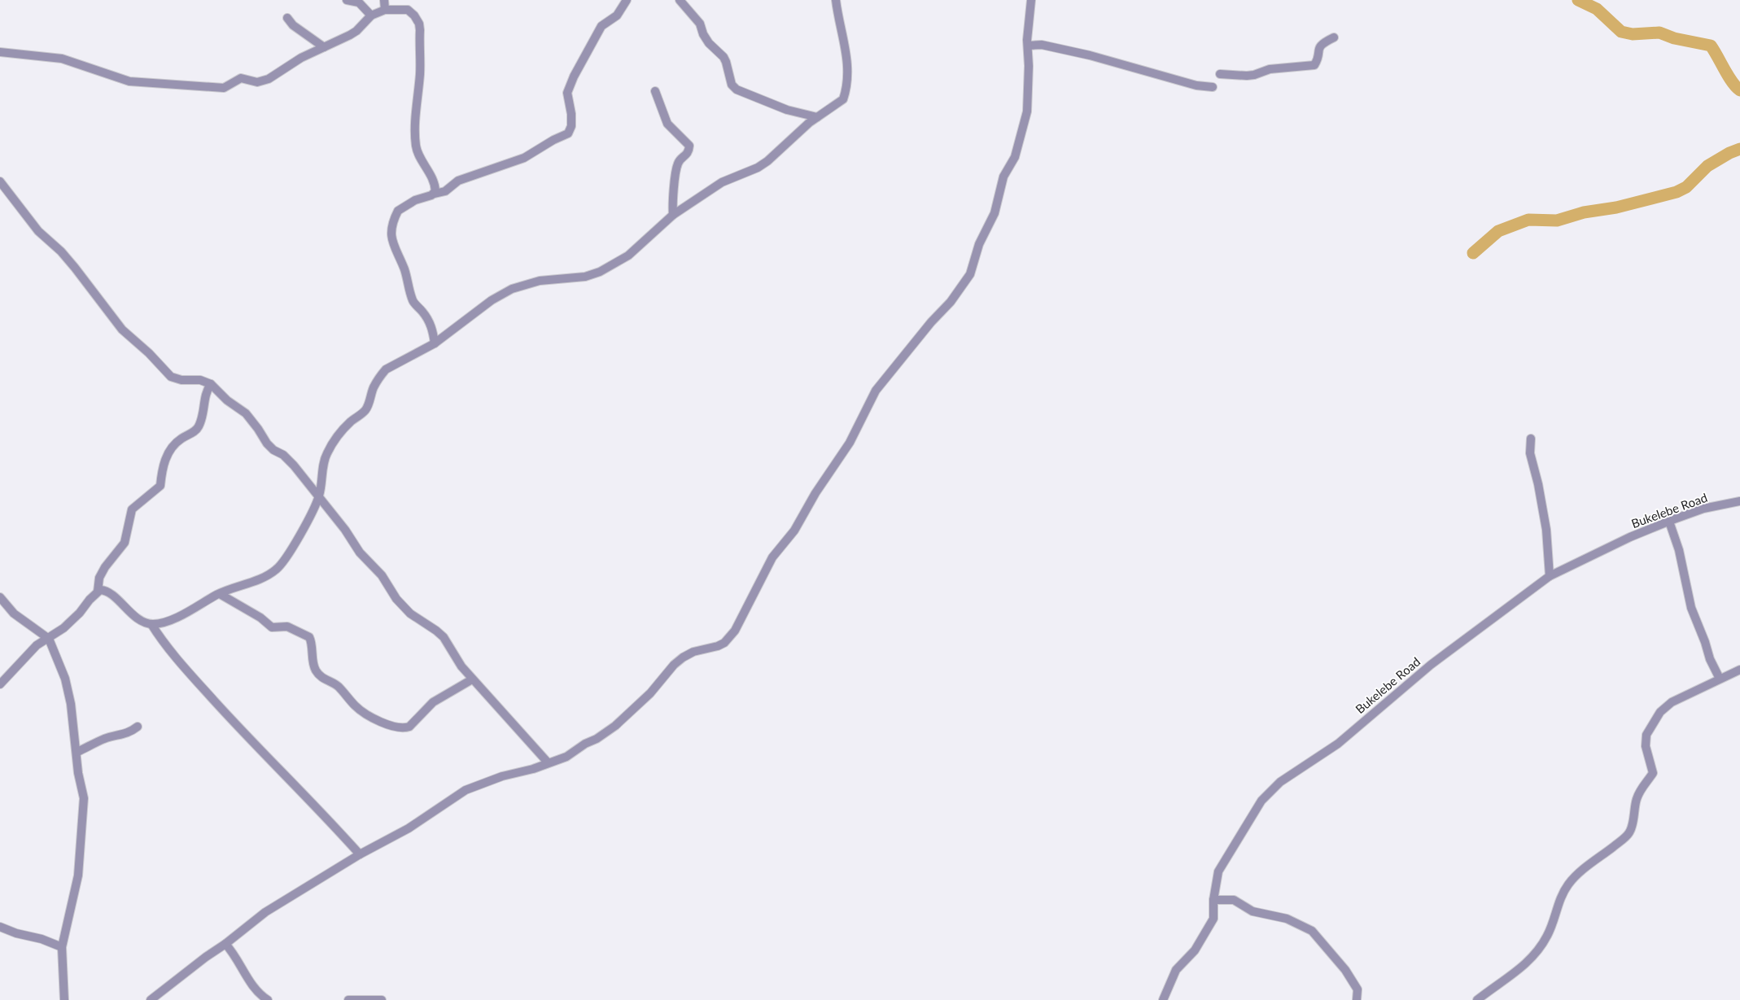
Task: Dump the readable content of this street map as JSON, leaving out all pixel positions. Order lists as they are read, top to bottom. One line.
{"streets":{"street":["Bukelebe Road"]}}
